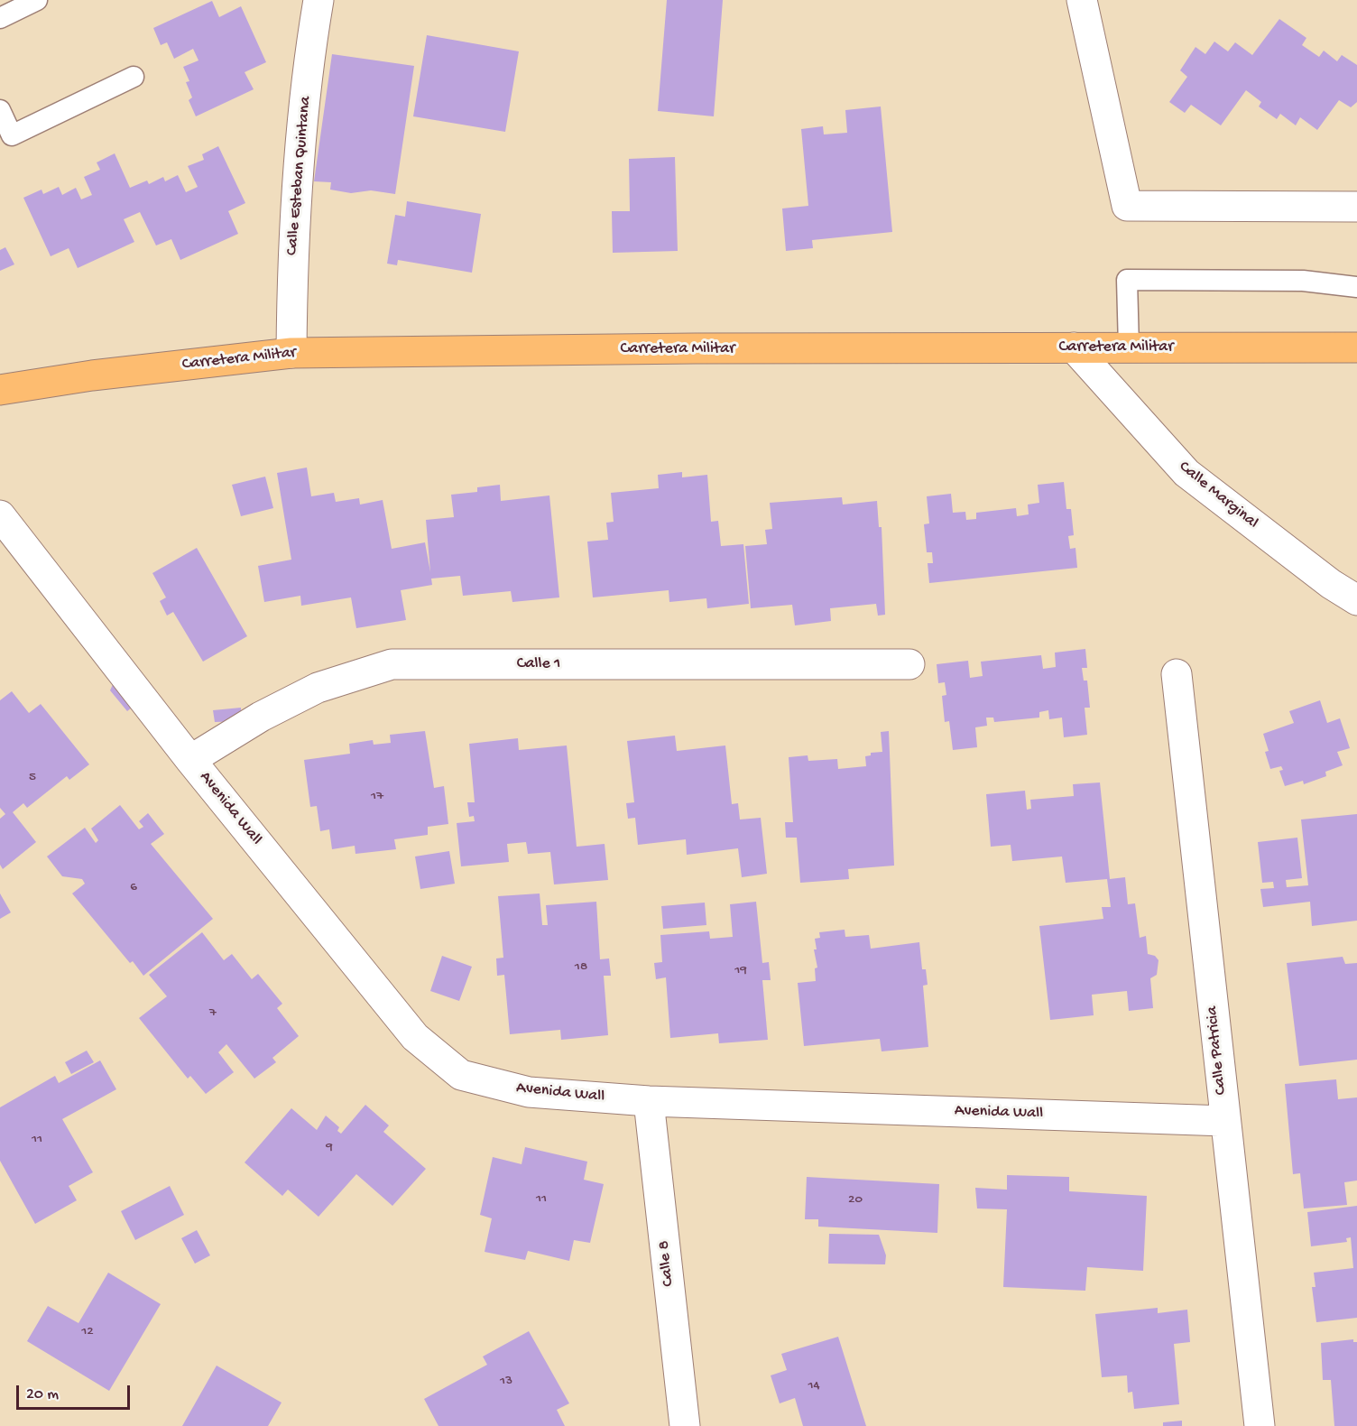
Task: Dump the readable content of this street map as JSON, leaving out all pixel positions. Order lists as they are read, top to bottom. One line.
{"streets":{"main road":["Carretera Militar"],"street":["Calle Esteban Quintana","Calle Marginal","Calle 1","Avenida Wall","Calle Patricia","Calle 8"]},"crossings":[["Calle Esteban Quintana","Carretera Militar"],["Carretera Militar","Calle Marginal"],["Calle 1","Avenida Wall"],["Avenida Wall","Calle Patricia"],["Avenida Wall","Calle 8"]],"house_numbers":["5","17","6","18","19","7","11","9","11","20","12","13","14"],"scale_bar":"20 m"}
